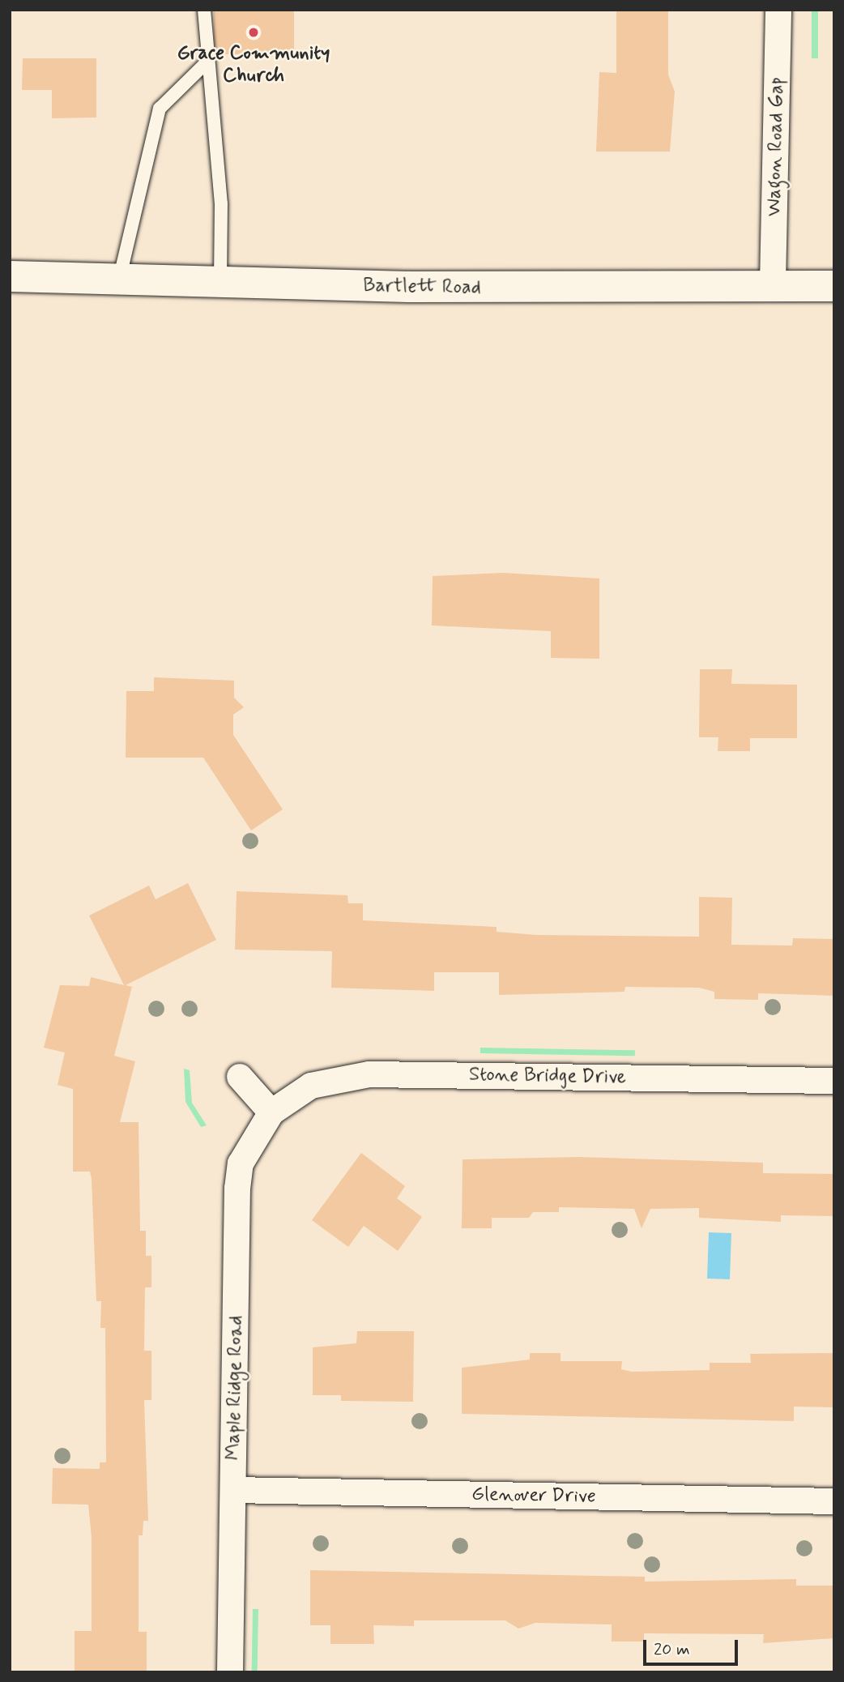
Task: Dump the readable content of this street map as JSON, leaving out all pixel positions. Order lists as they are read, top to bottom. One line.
{"streets":{"main road":["Bartlett Road"],"street":["Wagon Road Gap","Stone Bridge Drive","Maple Ridge Road","Glenover Drive"]},"crossings":[["Wagon Road Gap","Bartlett Road"],["Stone Bridge Drive","Maple Ridge Road"],["Maple Ridge Road","Glenover Drive"]],"places":["Grace Community Church"],"scale_bar":"20 m"}
